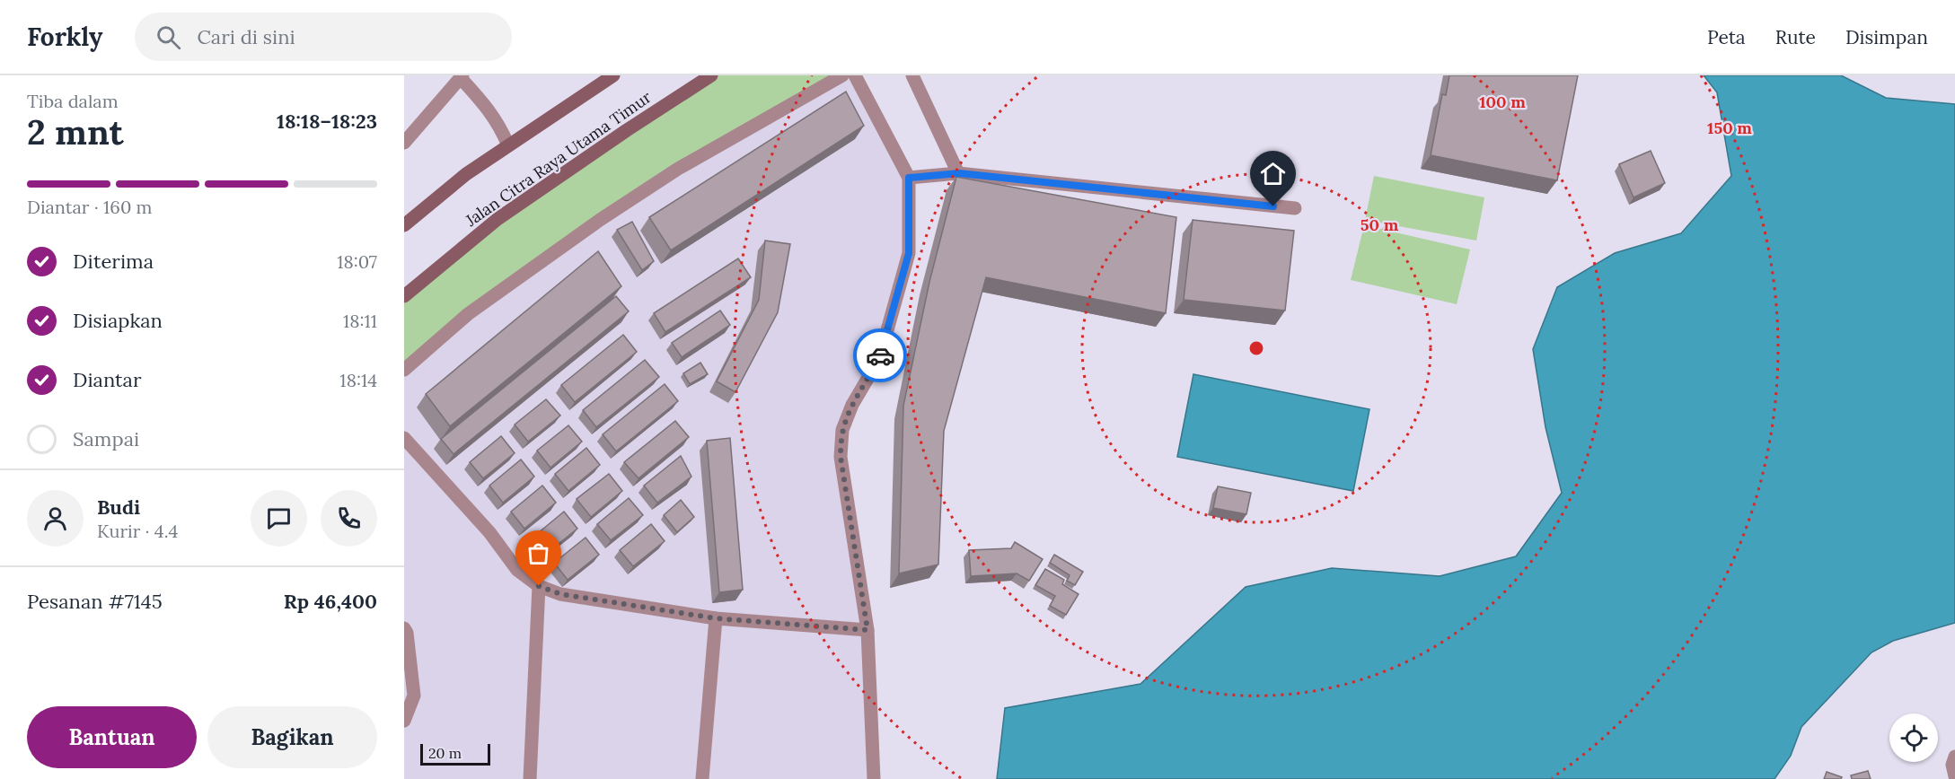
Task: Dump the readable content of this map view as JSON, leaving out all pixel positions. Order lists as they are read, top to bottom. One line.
{"streets":{"main road":["Jalan Citra Raya Utama Timur"]},"scale_bar":"20 m","page":{"header":"Forkly","search":"Cari di sini","nav":["Peta","Rute","Disimpan"],"heading":["2 mnt","Tiba dalam","18:18–18:23"],"panel":["Budi","Kurir · 4.4","Pesanan #7145","Rp 46,400"],"bar":"Diantar · 160 m","list":[["Diterima","18:07"],["Disiapkan","18:11"],["Diantar","18:14"],"Sampai"],"buttons":["Bantuan","Bagikan"],"scale":"20 m"},"rings":["100 m","150 m","50 m"]}
